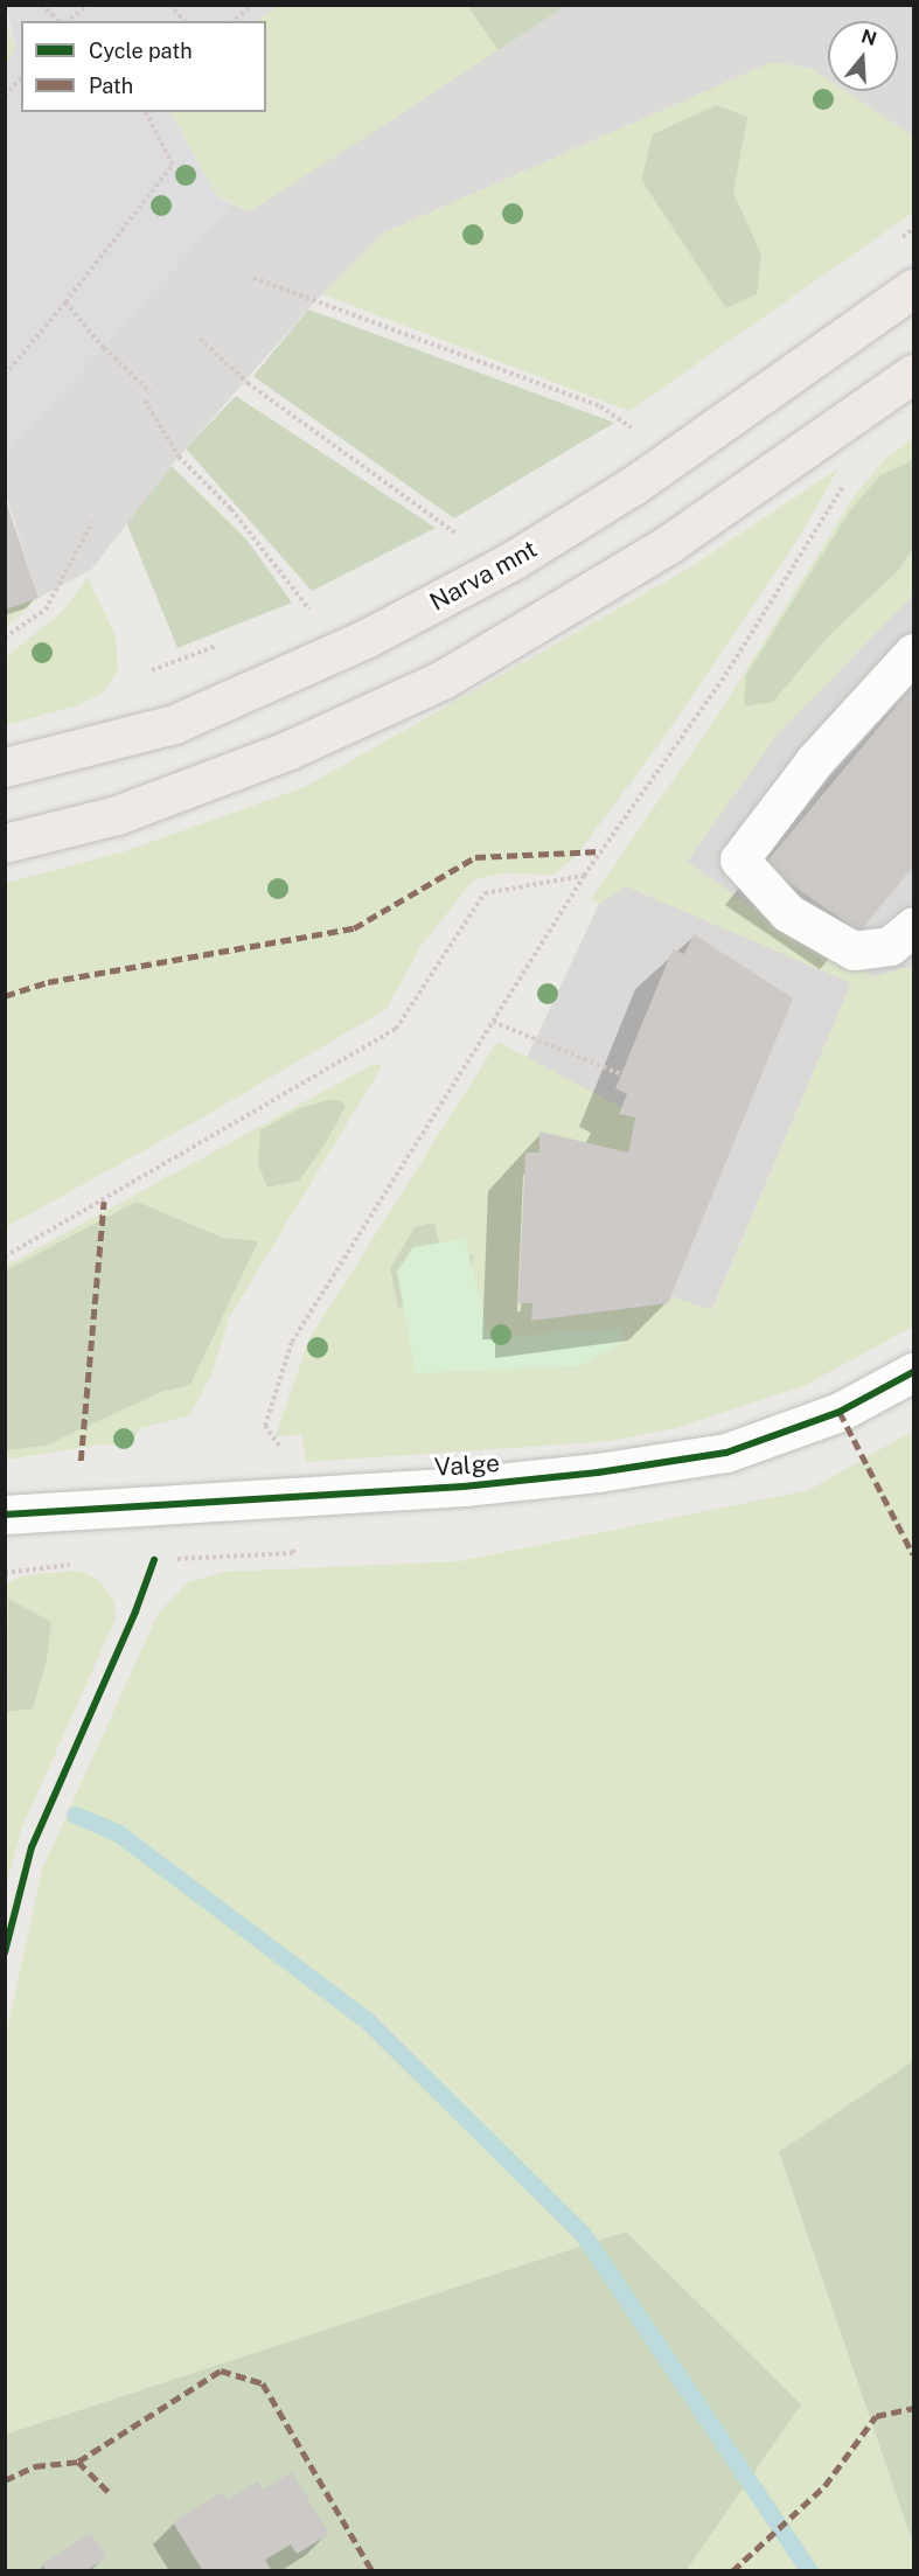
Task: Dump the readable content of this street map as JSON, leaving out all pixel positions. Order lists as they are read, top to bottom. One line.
{"streets":{"main road":["Narva mnt"],"street":["Valge"]},"legend":["Cycle path","Path"],"north":"top"}
